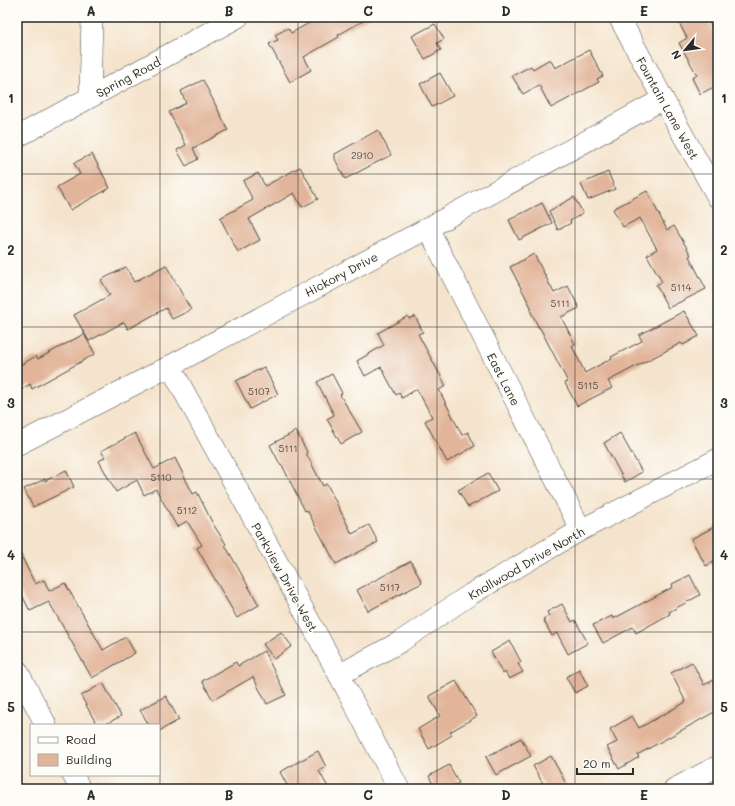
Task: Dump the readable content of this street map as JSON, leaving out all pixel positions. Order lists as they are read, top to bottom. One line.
{"streets":{"street":["Spring Road","Fountain Lane West","Hickory Drive","East Lane","Knollwood Drive North","Parkview Drive West"]},"crossings":[["Fountain Lane West","Hickory Drive"],["Hickory Drive","East Lane"],["Hickory Drive","Parkview Drive West"],["East Lane","Knollwood Drive North"],["Knollwood Drive North","Parkview Drive West"]],"house_numbers":["2910","5114","5111","5115","5107","5111","5110","5112","5117"],"legend":["Road","Building"],"scale_bar":"20 m","north":"bottom left","grid":{"columns":["A","B","C","D","E"],"rows":["1","2","3","4","5"]}}
